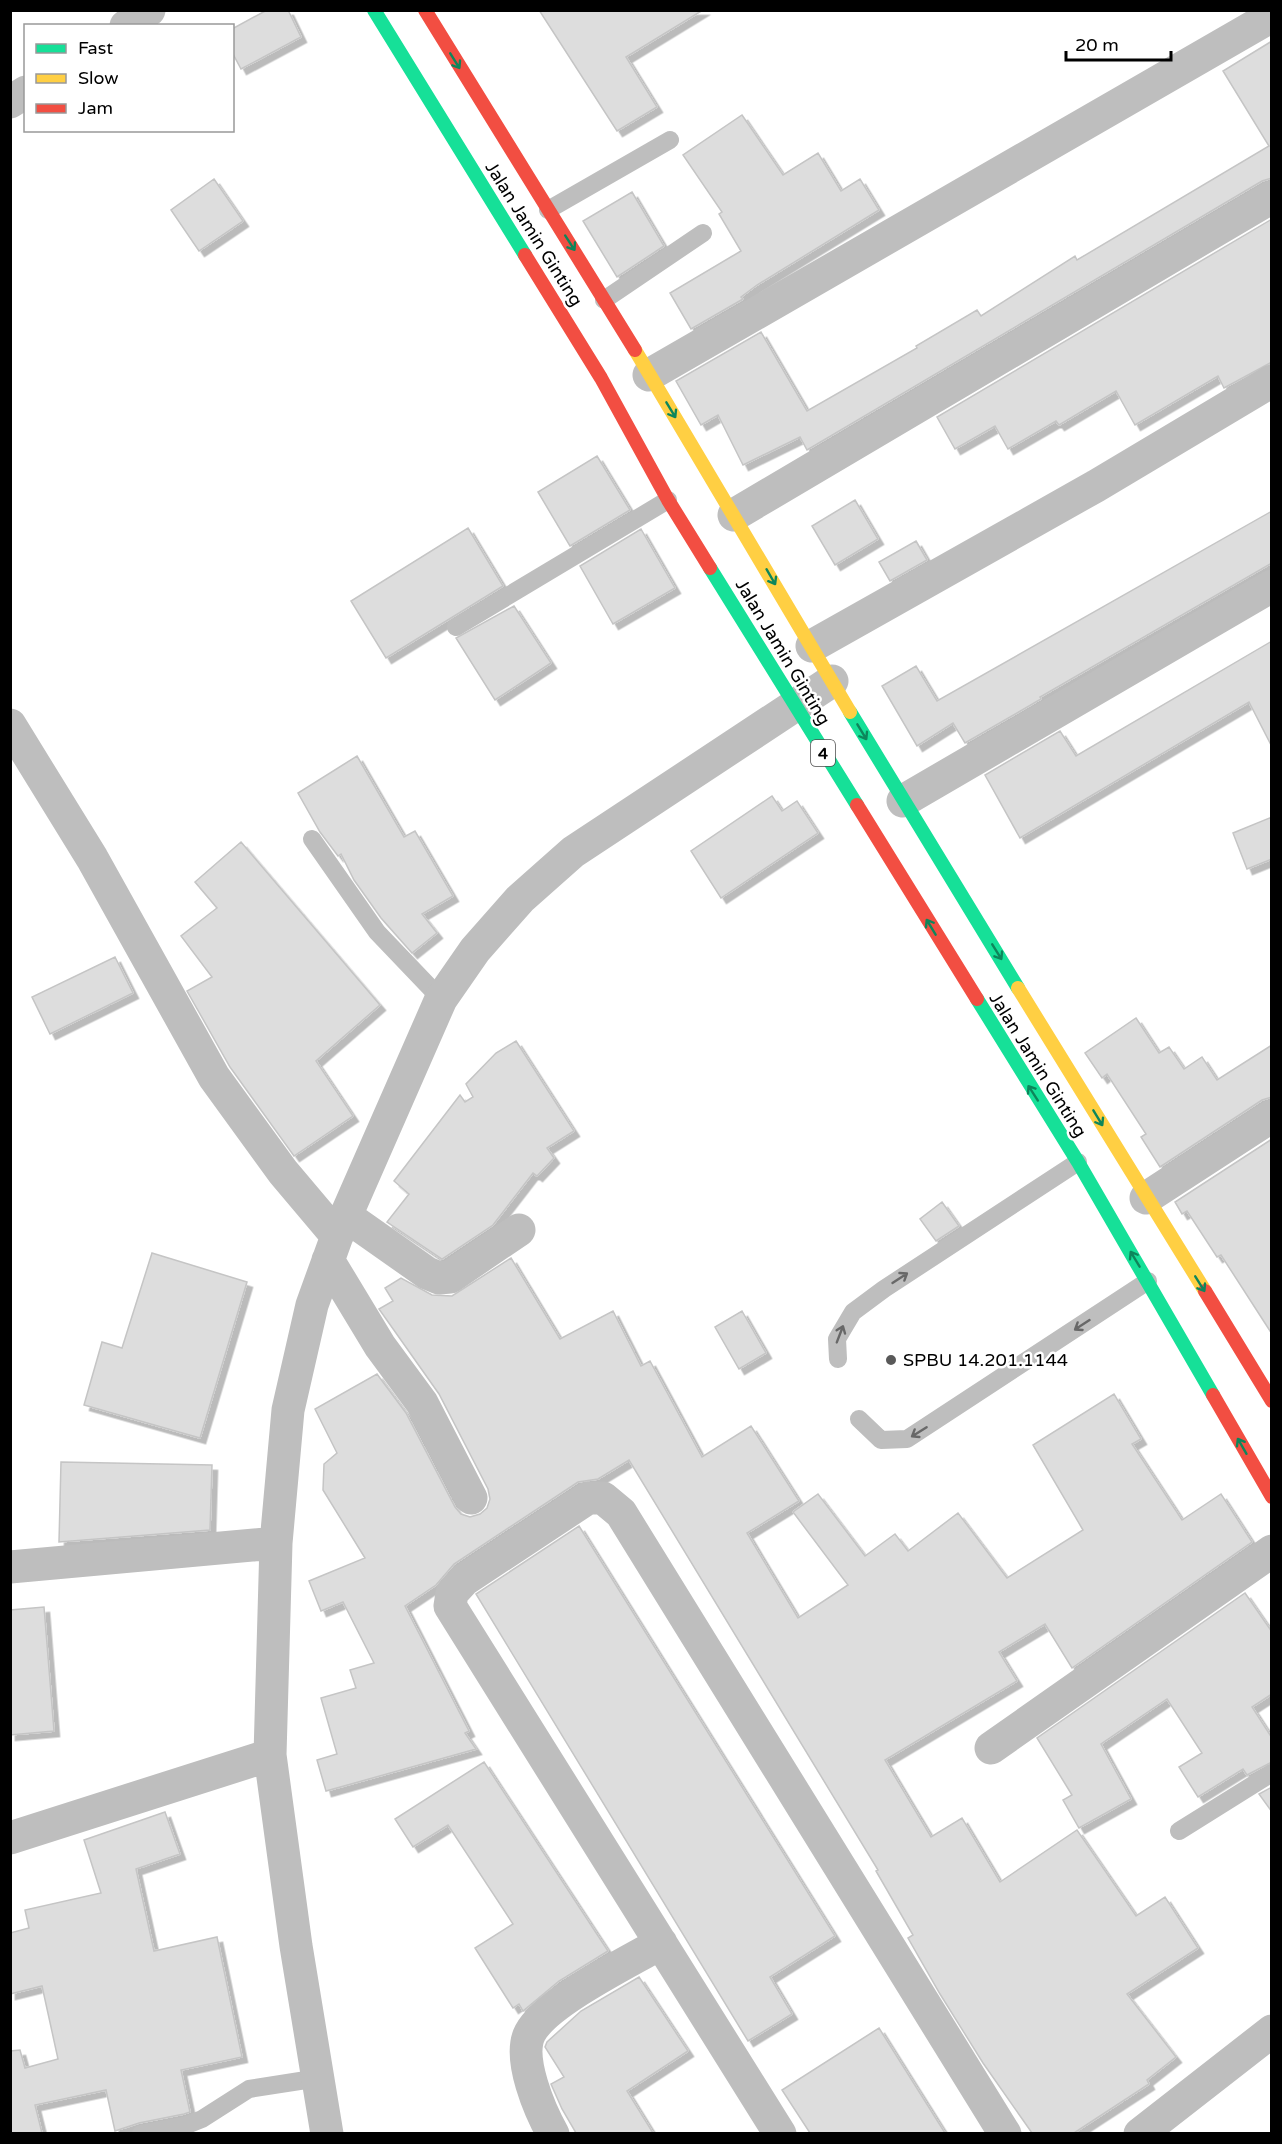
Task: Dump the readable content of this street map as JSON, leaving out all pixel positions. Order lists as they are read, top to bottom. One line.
{"streets":{"highway":["Jalan Jamin Ginting","4"]},"places":["SPBU 14.201.1144"],"legend":["Fast","Slow","Jam"],"scale_bar":"20 m"}
